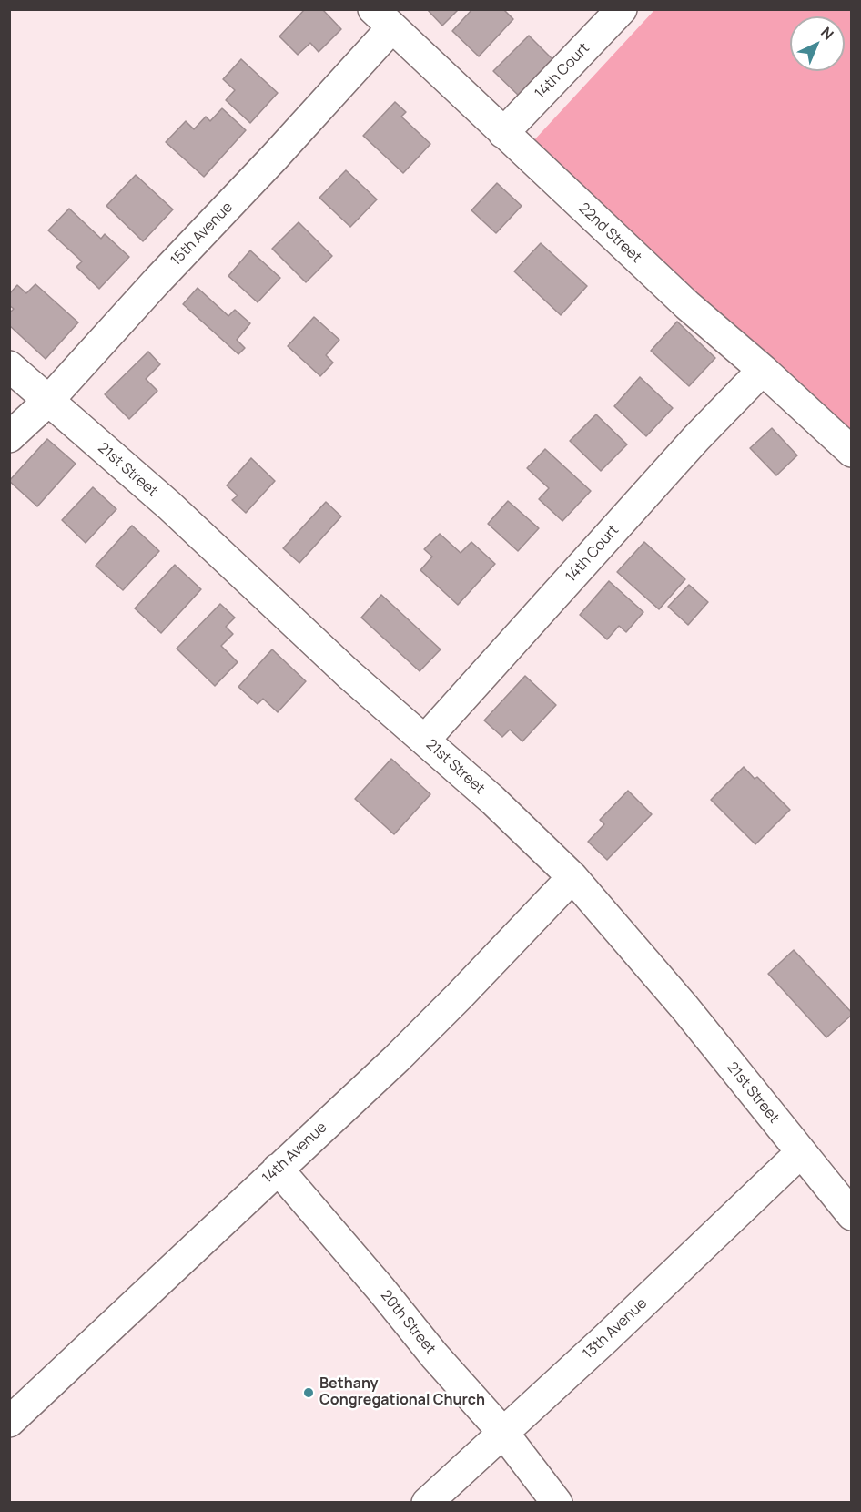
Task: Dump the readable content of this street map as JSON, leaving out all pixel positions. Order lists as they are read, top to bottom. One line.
{"streets":{"street":["14th Court","22nd Street","15th Avenue","21st Street","14th Avenue","20th Street","13th Avenue"]},"crossings":[["14th Court","22nd Street"],["14th Court","21st Street"],["22nd Street","15th Avenue"],["15th Avenue","21st Street"],["21st Street","14th Avenue"],["21st Street","13th Avenue"],["14th Avenue","20th Street"],["20th Street","13th Avenue"]],"places":["Bethany Congregational Church"],"north":"top right"}
